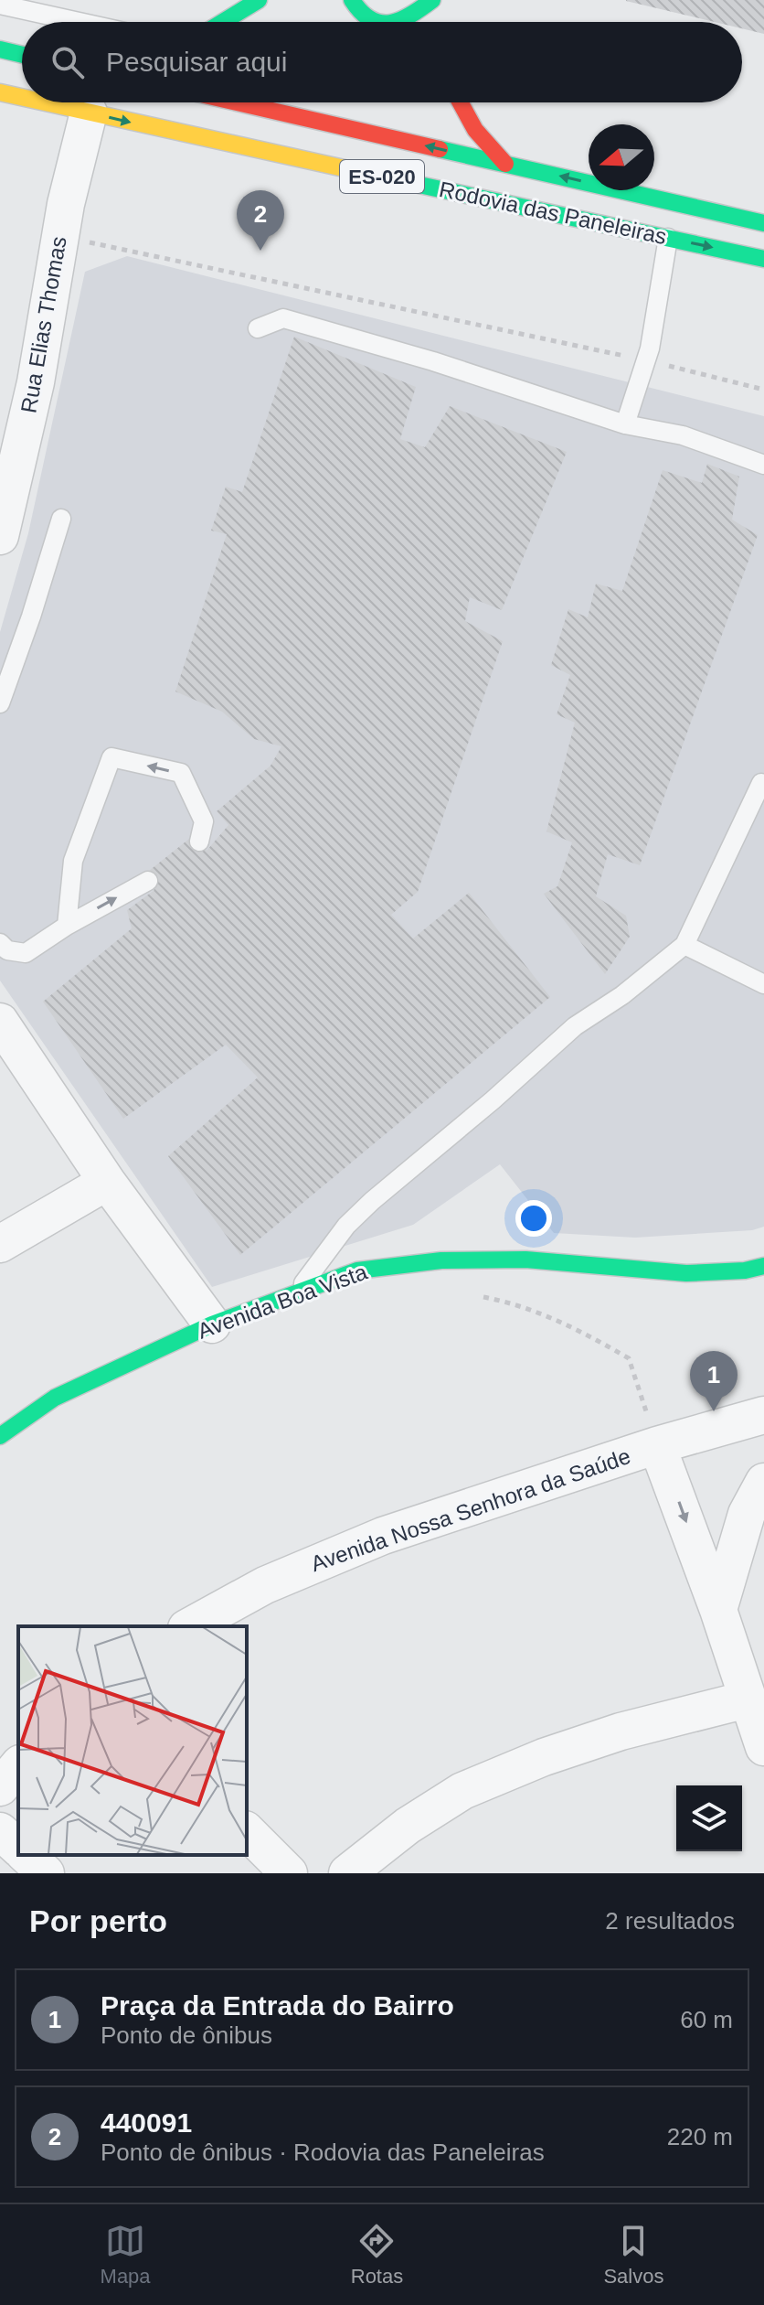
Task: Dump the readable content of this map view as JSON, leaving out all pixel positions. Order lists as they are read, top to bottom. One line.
{"streets":{"main road":["ES-020","Rodovia das Paneleiras","Avenida Boa Vista"],"street":["Rua Elias Thomas","Avenida Nossa Senhora da Saúde"]},"crossings":[["Rodovia das Paneleiras","Rua Elias Thomas"]],"north":"left","page":{"search":"Pesquisar aqui","pins":["2","1"],"heading":["Por perto","2 resultados"],"list":[{"mark":"1","name":"Praça da Entrada do Bairro","note":"Ponto de ônibus","value":"60 m"},{"mark":"2","name":"440091","note":"Ponto de ônibus · Rodovia das Paneleiras","value":"220 m"}],"nav":["Mapa","Rotas","Salvos"]}}
